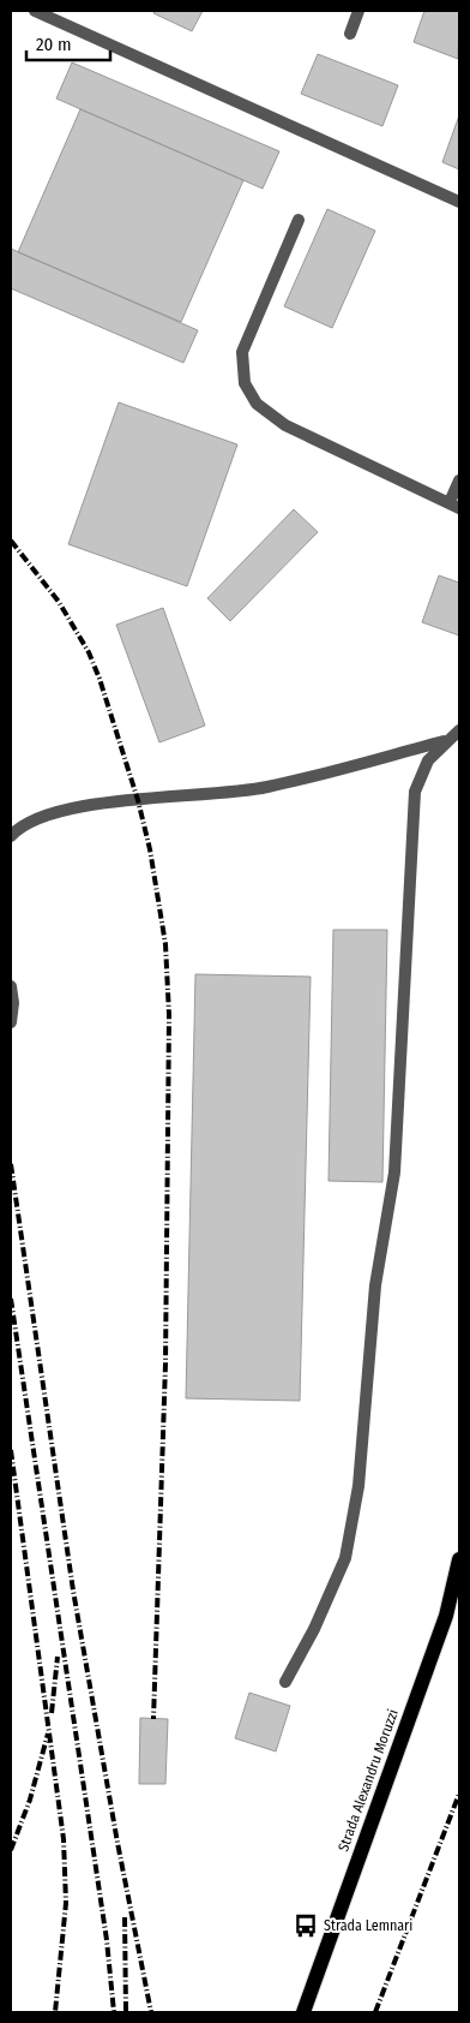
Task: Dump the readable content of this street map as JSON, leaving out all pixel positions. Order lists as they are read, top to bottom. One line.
{"streets":{"main road":["Strada Alexandru Moruzzi"]},"places":{"bus stop":["Strada Lemnari"]},"scale_bar":"20 m"}
